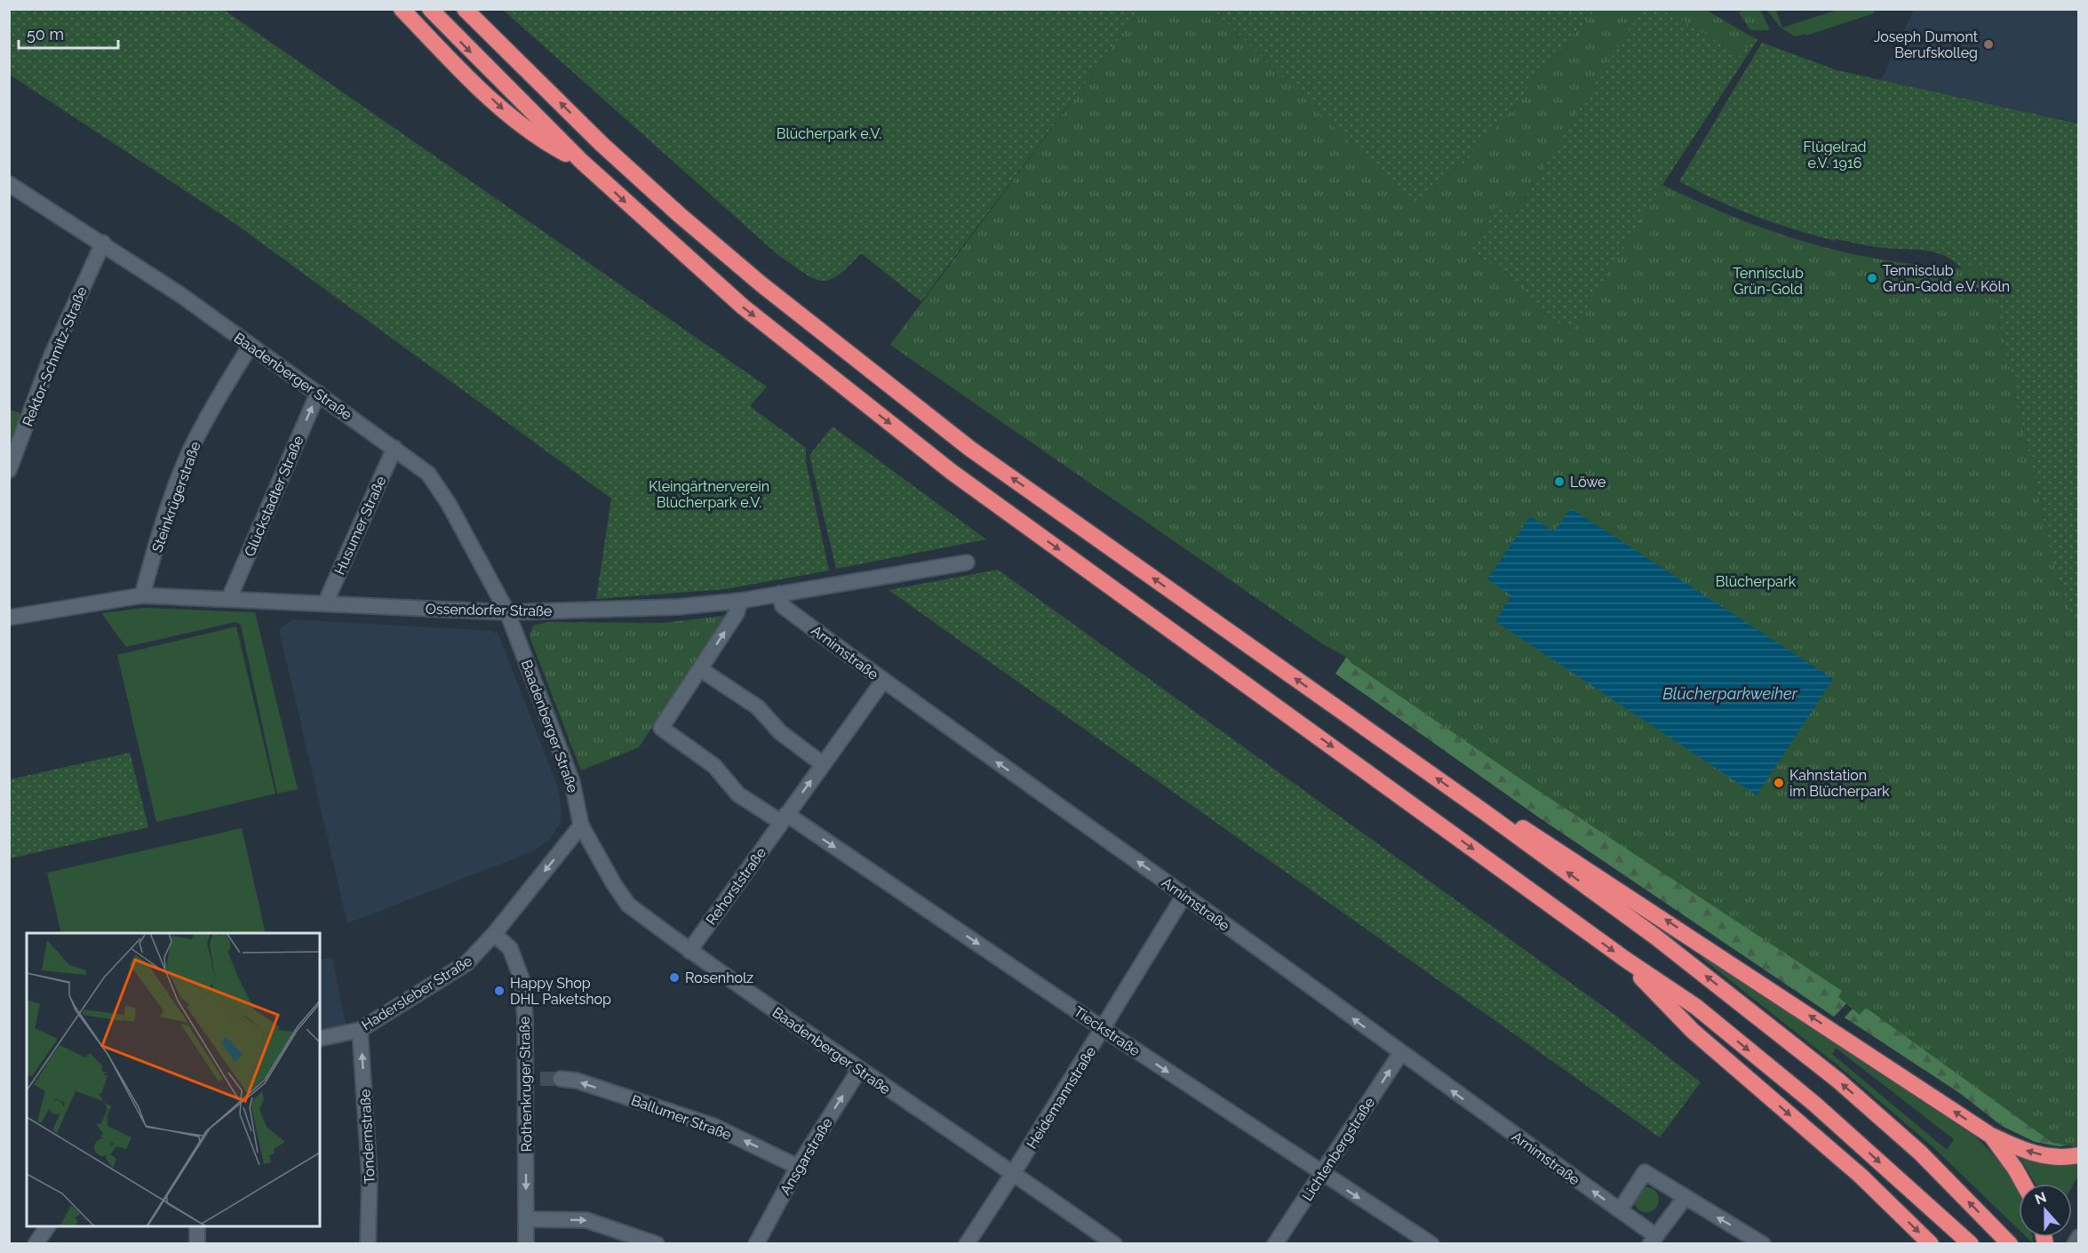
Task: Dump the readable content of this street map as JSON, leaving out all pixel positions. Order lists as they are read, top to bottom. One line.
{"streets":{"street":["Rektor-Schmitz-Straße","Baadenberger Straße","Glückstadter Straße","Steinkrügerstraße","Husumer Straße","Ossendorfer Straße","Arnimstraße","Rehorststraße","Hadersleber Straße","Tieckstraße","Rothenkruger Straße","Heidemannstraße","Ballumer Straße","Tondernstraße","Lichtenbergstraße","Ansgarstraße"]},"crossings":[["Rektor-Schmitz-Straße","Baadenberger Straße"],["Baadenberger Straße","Glückstadter Straße"],["Baadenberger Straße","Steinkrügerstraße"],["Baadenberger Straße","Husumer Straße"],["Baadenberger Straße","Ossendorfer Straße"],["Baadenberger Straße","Rehorststraße"],["Baadenberger Straße","Hadersleber Straße"],["Baadenberger Straße","Heidemannstraße"],["Baadenberger Straße","Ansgarstraße"],["Glückstadter Straße","Ossendorfer Straße"],["Steinkrügerstraße","Ossendorfer Straße"],["Husumer Straße","Ossendorfer Straße"],["Ossendorfer Straße","Arnimstraße"],["Arnimstraße","Rehorststraße"],["Arnimstraße","Heidemannstraße"],["Arnimstraße","Lichtenbergstraße"],["Rehorststraße","Tieckstraße"],["Hadersleber Straße","Rothenkruger Straße"],["Hadersleber Straße","Tondernstraße"],["Tieckstraße","Heidemannstraße"],["Tieckstraße","Lichtenbergstraße"],["Ballumer Straße","Ansgarstraße"]],"one_way":["Glückstadter Straße","Arnimstraße","Hadersleber Straße","Tieckstraße","Rothenkruger Straße","Tondernstraße","Lichtenbergstraße","Ansgarstraße"],"water":["Blücherparkweiher"],"parks":["Blücherpark e.V.","Flügelrad e.V. 1916","Tennisclub Grün-Gold","Kleingärtnerverein Blücherpark e.V.","Blücherpark"],"places":["Joseph Dumont Berufskolleg","Tennisclub Grün-Gold e.V. Köln","Löwe","Kahnstation im Blücherpark","Rosenholz","Happy Shop DHL Paketshop"],"scale_bar":"50 m","north":"top"}
